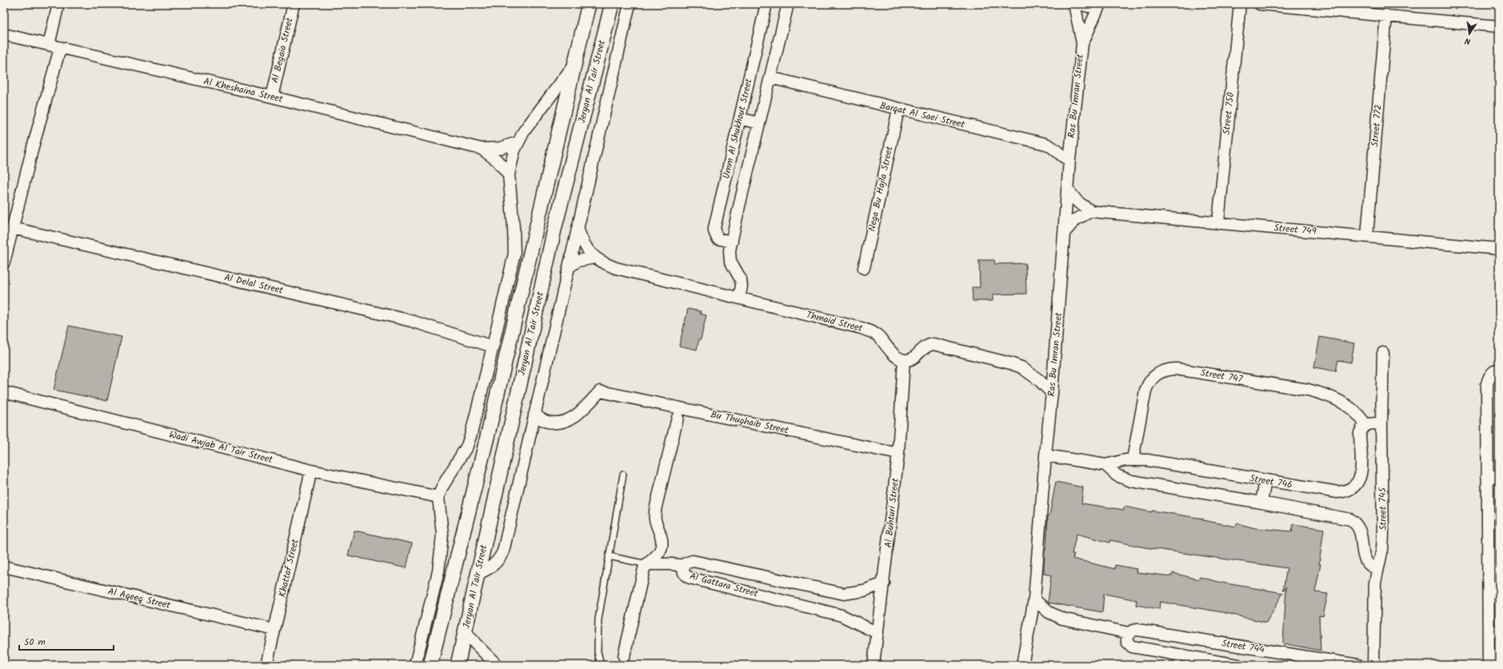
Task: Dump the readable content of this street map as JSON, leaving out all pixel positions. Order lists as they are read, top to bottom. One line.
{"streets":{"street":["Al Begaia Street","Jeryan Al Tair Street","Al Kheshaina Street","Ras Bu Imran Street","Street 750","Barqat Al Saei Street","Street 772","Umm Al Shukhout Street","Nega Bu Hajla Street","Street 749","Al Delal Street","Thmaid Street","Street 747","Bu Thughaib Street","Wadi Awjab Al Tair Street","Street 746","Street 745","Al Buhturi Street","Khattaf Street","Al Gattara Street","Al Aqeeq Street","Street 744"]},"crossings":[["Al Begaia Street","Al Kheshaina Street"],["Jeryan Al Tair Street","Al Kheshaina Street"],["Jeryan Al Tair Street","Al Delal Street"],["Jeryan Al Tair Street","Wadi Awjab Al Tair Street"],["Ras Bu Imran Street","Barqat Al Saei Street"],["Ras Bu Imran Street","Street 746"],["Ras Bu Imran Street","Street 744"],["Street 750","Street 749"],["Barqat Al Saei Street","Umm Al Shukhout Street"],["Barqat Al Saei Street","Nega Bu Hajla Street"],["Street 772","Street 749"],["Umm Al Shukhout Street","Thmaid Street"],["Thmaid Street","Al Buhturi Street"],["Street 747","Street 746"],["Bu Thughaib Street","Al Buhturi Street"],["Wadi Awjab Al Tair Street","Khattaf Street"],["Street 746","Street 745"],["Al Buhturi Street","Al Gattara Street"],["Khattaf Street","Al Aqeeq Street"]],"scale_bar":"50 m","north":"bottom"}
